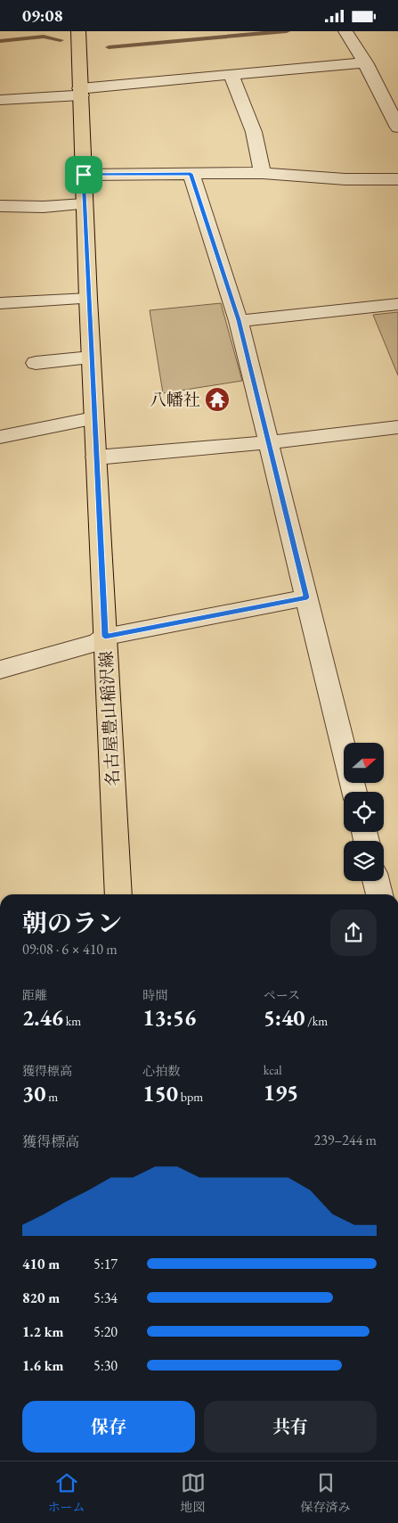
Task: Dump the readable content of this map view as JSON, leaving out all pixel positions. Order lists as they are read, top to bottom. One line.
{"streets":{"main road":["名古屋豊山稲沢線"]},"places":{"temple":["八幡社"]},"north":"right","page":{"status":"09:08","heading":["朝のラン","09:08 · 6 × 410 m"],"stats":[["距離","2.46 km"],["時間","13:56"],["ペース","5:40 /km"],["獲得標高","30 m"],["心拍数","150 bpm"],["kcal","195"]],"chart":["獲得標高","239–244 m"],"list":[{"name":"410 m","note":"5:17"},{"name":"820 m","note":"5:34"},{"name":"1.2 km","note":"5:20"},{"name":"1.6 km","note":"5:30"}],"buttons":["保存","共有"],"tabs":["ホーム","地図","保存済み"]}}
